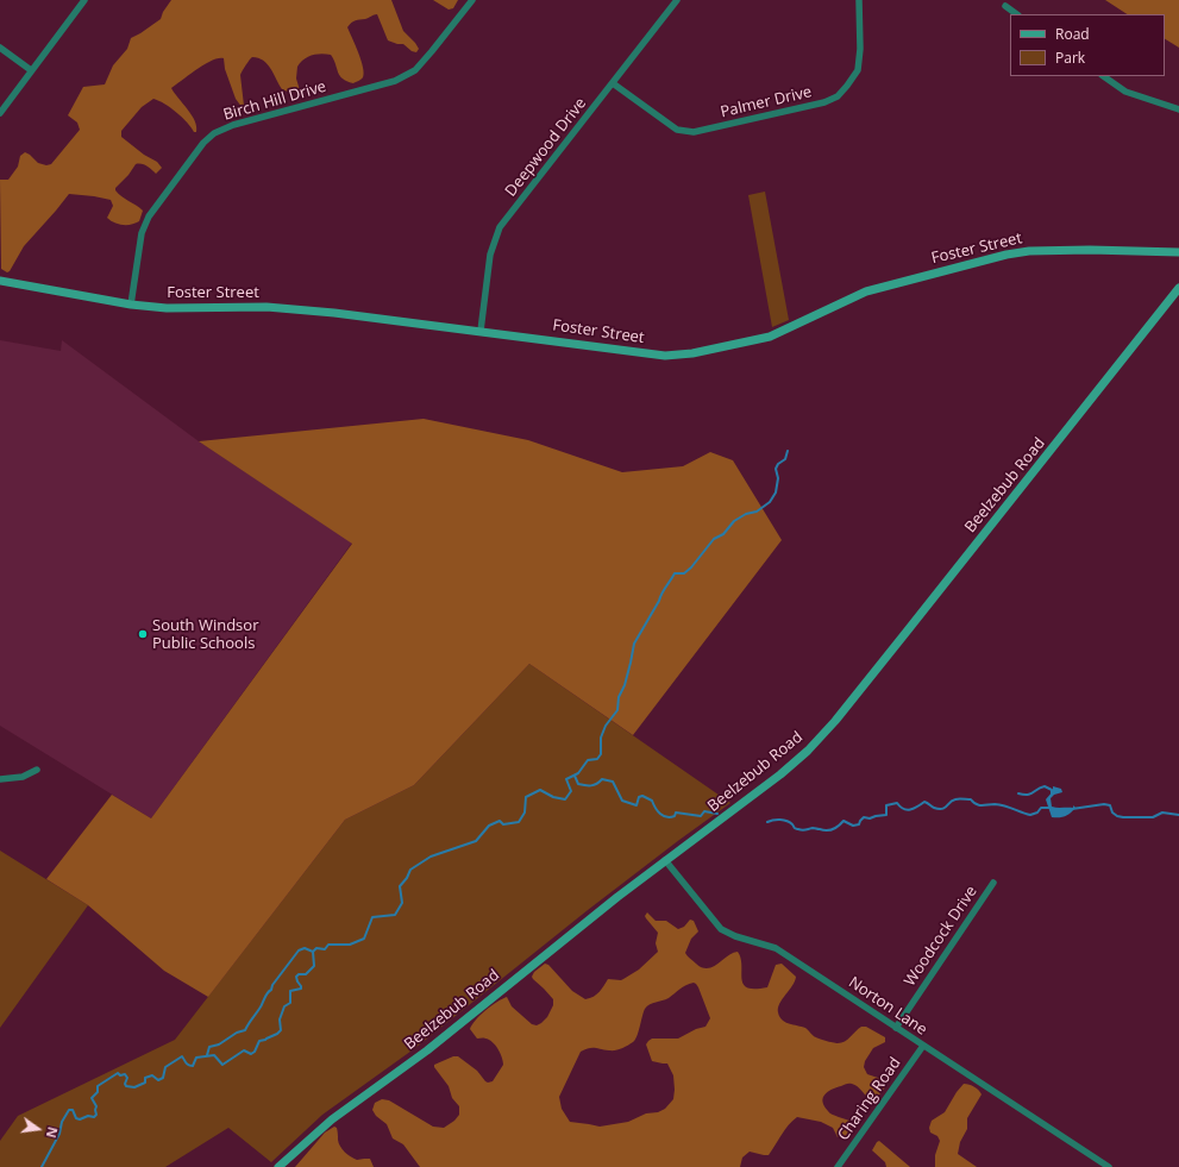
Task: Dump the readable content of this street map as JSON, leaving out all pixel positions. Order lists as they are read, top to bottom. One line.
{"streets":{"street":["Birch Hill Drive","Palmer Drive","Deepwood Drive","Foster Street","Beelzebub Road","Woodcock Drive","Norton Lane","Charing Road"]},"crossings":[["Birch Hill Drive","Foster Street"],["Palmer Drive","Deepwood Drive"],["Deepwood Drive","Foster Street"],["Beelzebub Road","Norton Lane"],["Woodcock Drive","Norton Lane"],["Norton Lane","Charing Road"]],"places":["South Windsor Public Schools"],"legend":["Road","Park"],"north":"right"}
